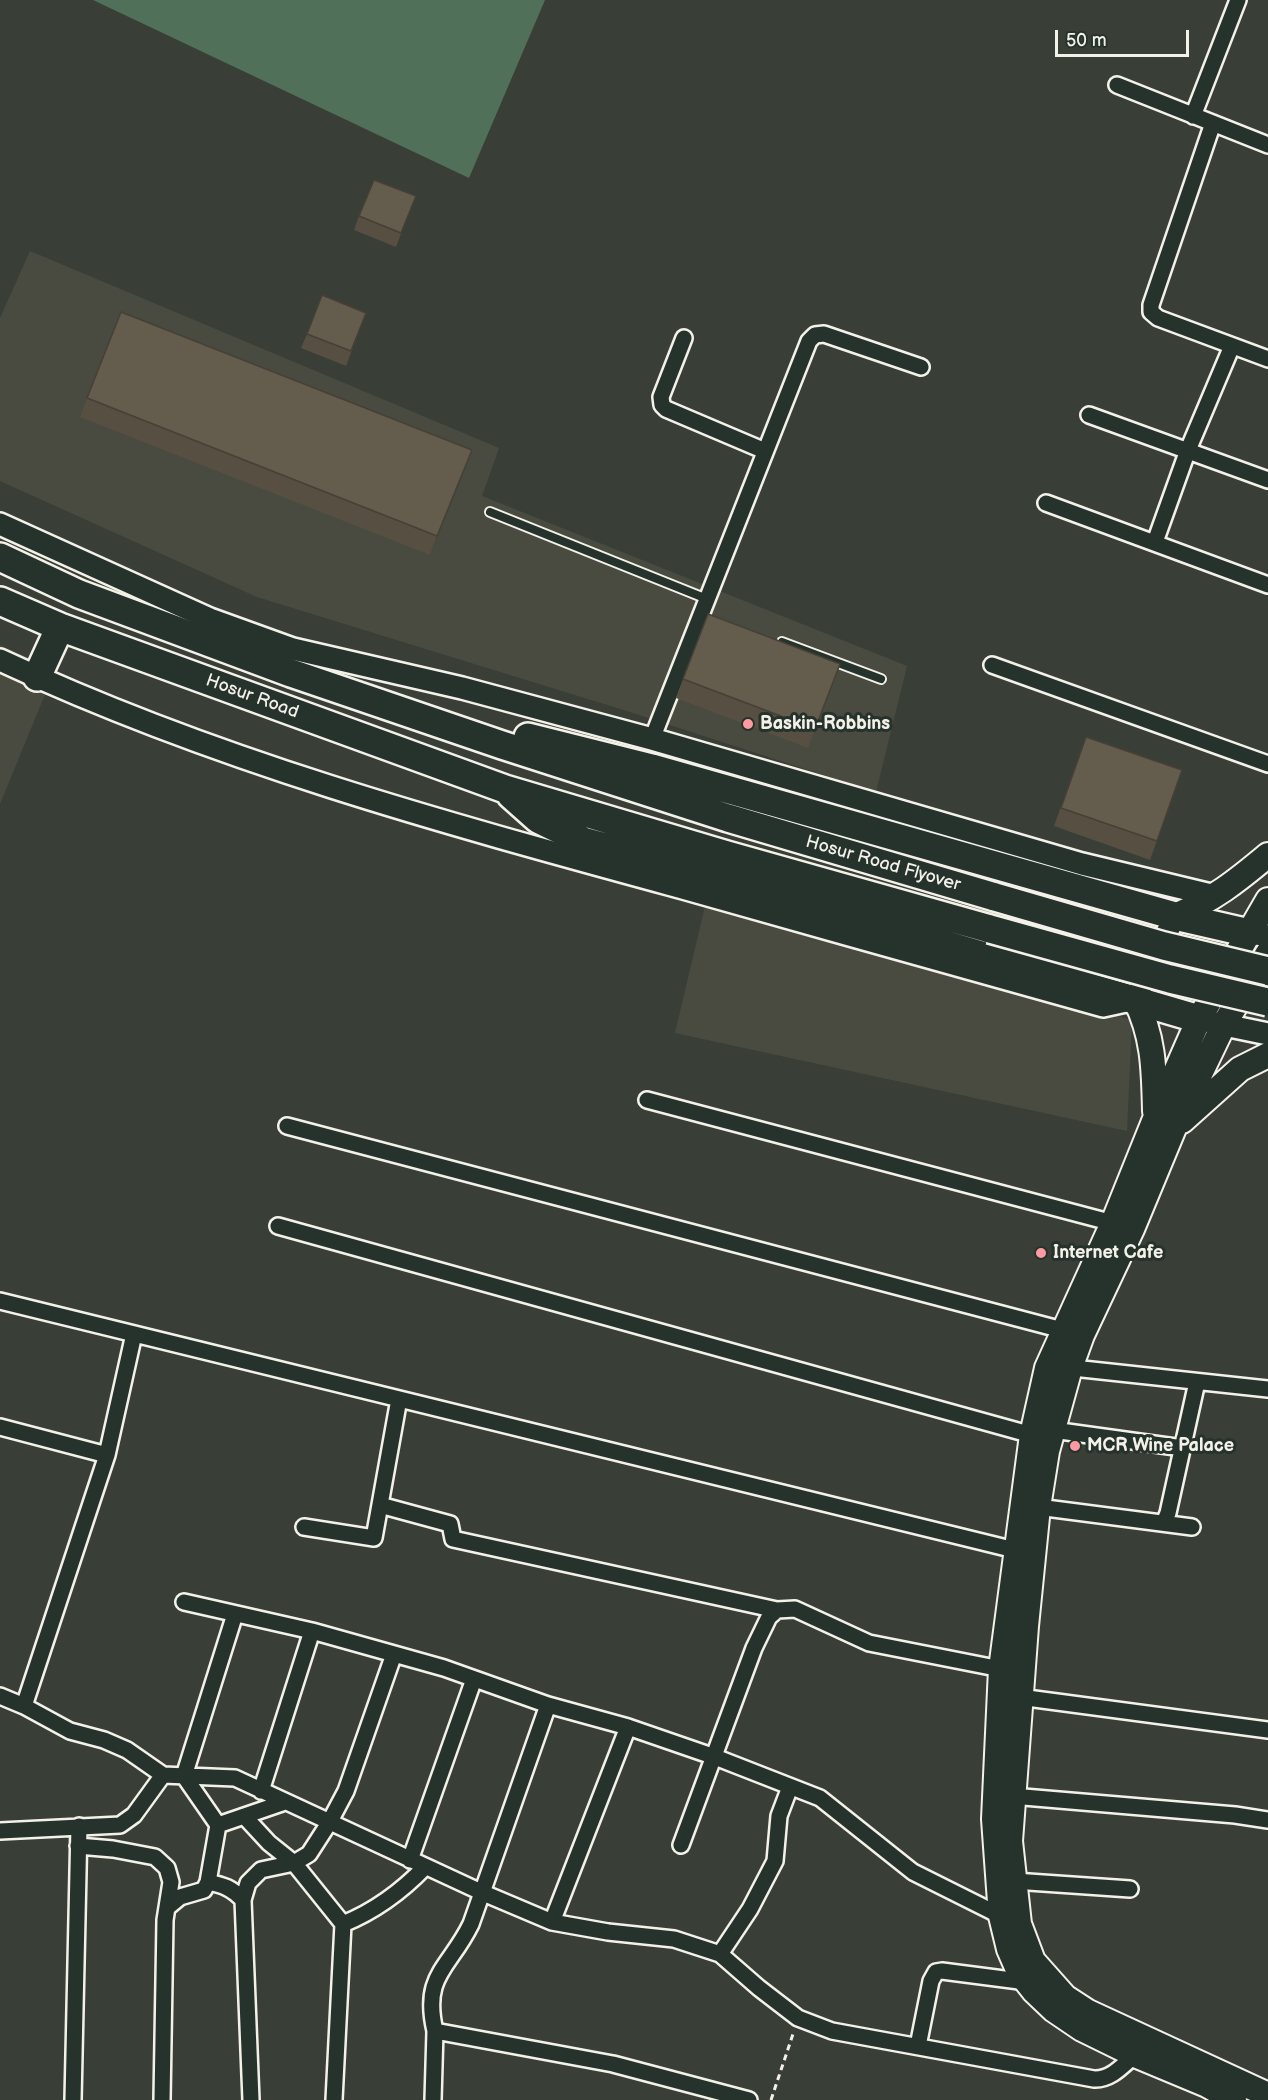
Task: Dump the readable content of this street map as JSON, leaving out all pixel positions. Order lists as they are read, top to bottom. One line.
{"streets":{"highway":["Hosur Road","Hosur Road Flyover"]},"crossings":[["Hosur Road","Hosur Road Flyover"]],"places":["Baskin-Robbins","Internet Cafe","MCR Wine Palace"],"scale_bar":"50 m"}
